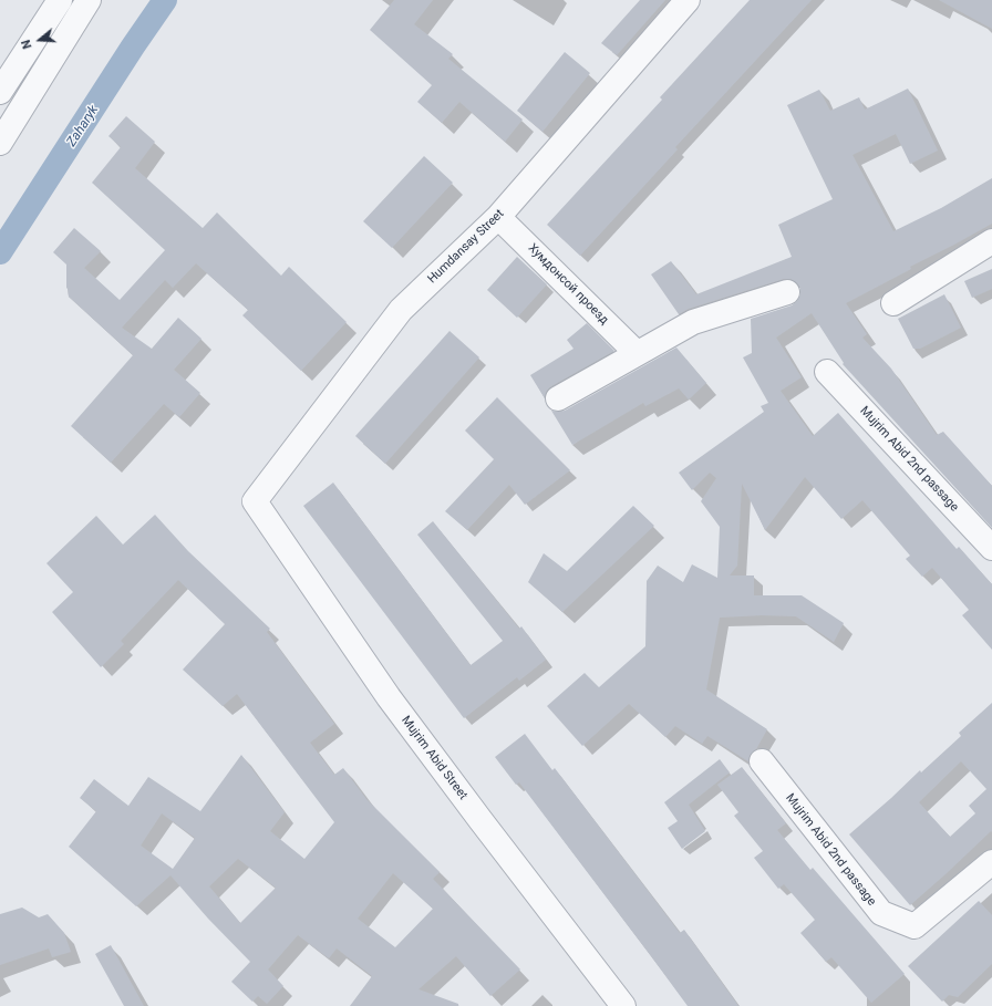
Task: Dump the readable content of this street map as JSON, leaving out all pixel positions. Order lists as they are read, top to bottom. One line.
{"streets":{"street":["Humdansay Street","Хумдонсой проезд","Mujrim Abid 2nd passage","Mujrim Abid Street"]},"crossings":[["Humdansay Street","Хумдонсой проезд"],["Humdansay Street","Mujrim Abid Street"]],"water":["Zaharyk"],"north":"left"}
